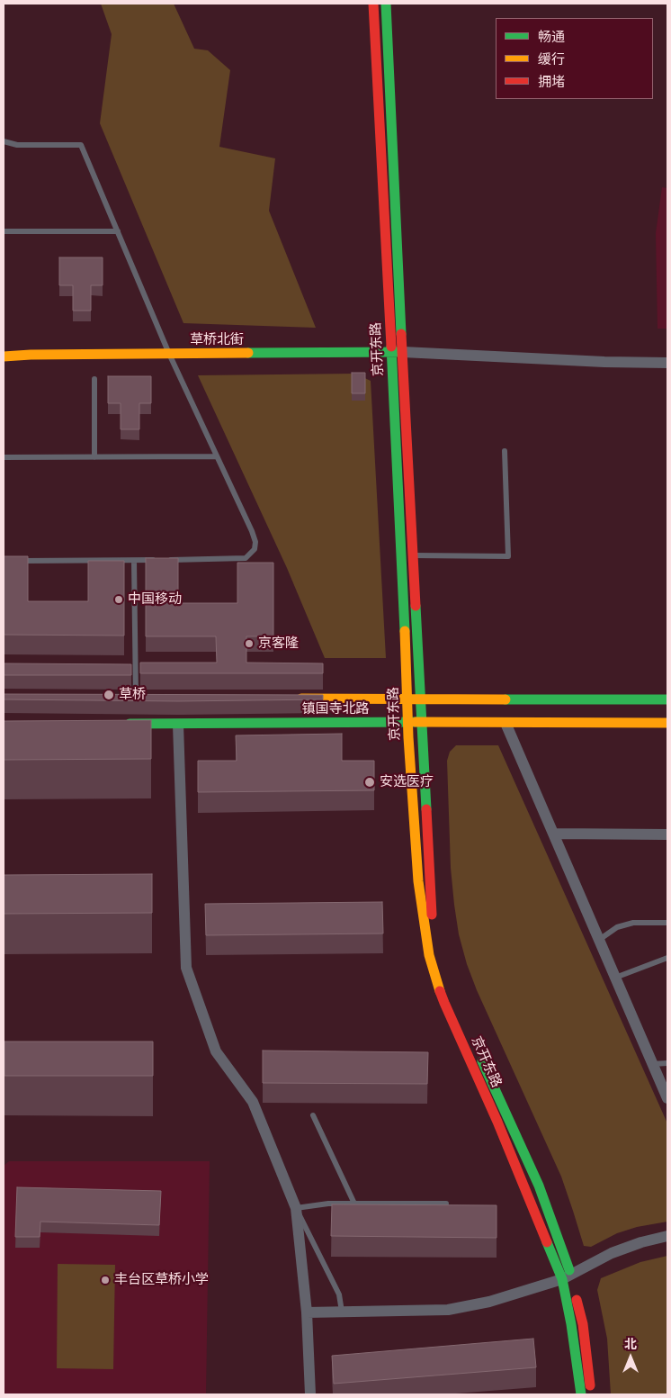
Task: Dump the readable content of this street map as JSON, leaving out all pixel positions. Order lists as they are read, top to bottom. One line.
{"streets":{"street":["草桥北街","京开东路","镇国寺北路"]},"crossings":[["草桥北街","京开东路"],["京开东路","镇国寺北路"]],"places":["中国移动","京客隆","草桥","安选医疗","丰台区草桥小学"],"legend":["畅通","缓行","拥堵"],"north":"top"}
